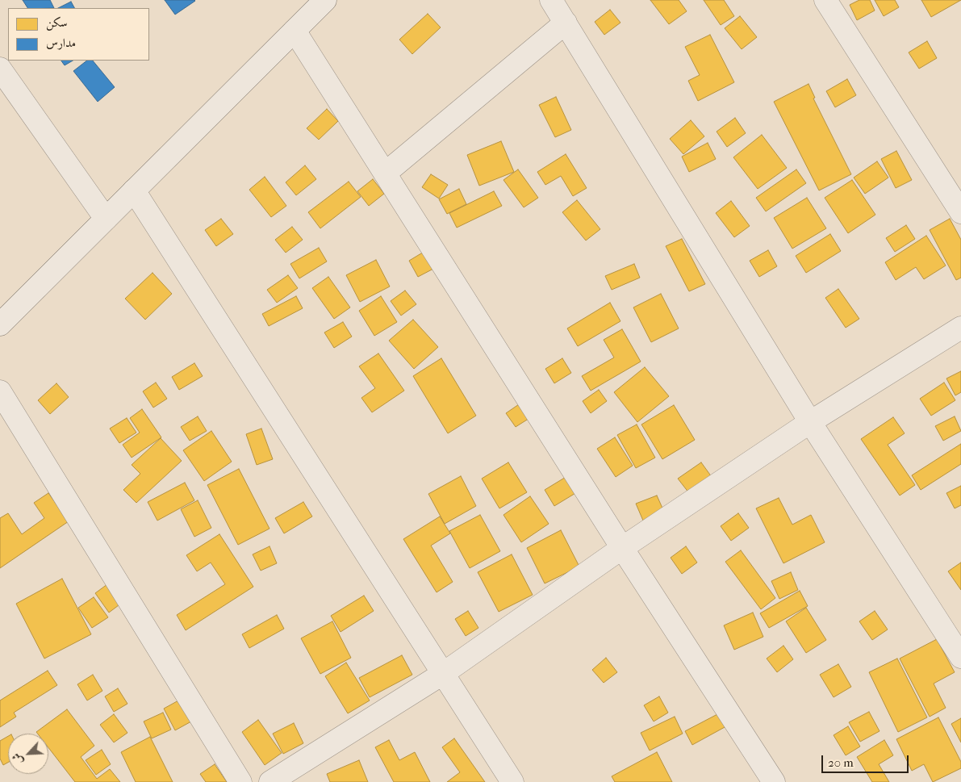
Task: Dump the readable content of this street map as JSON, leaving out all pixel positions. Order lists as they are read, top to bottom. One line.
{"legend":["سكن","مدارس"],"scale_bar":"20 m","north":"bottom left"}
